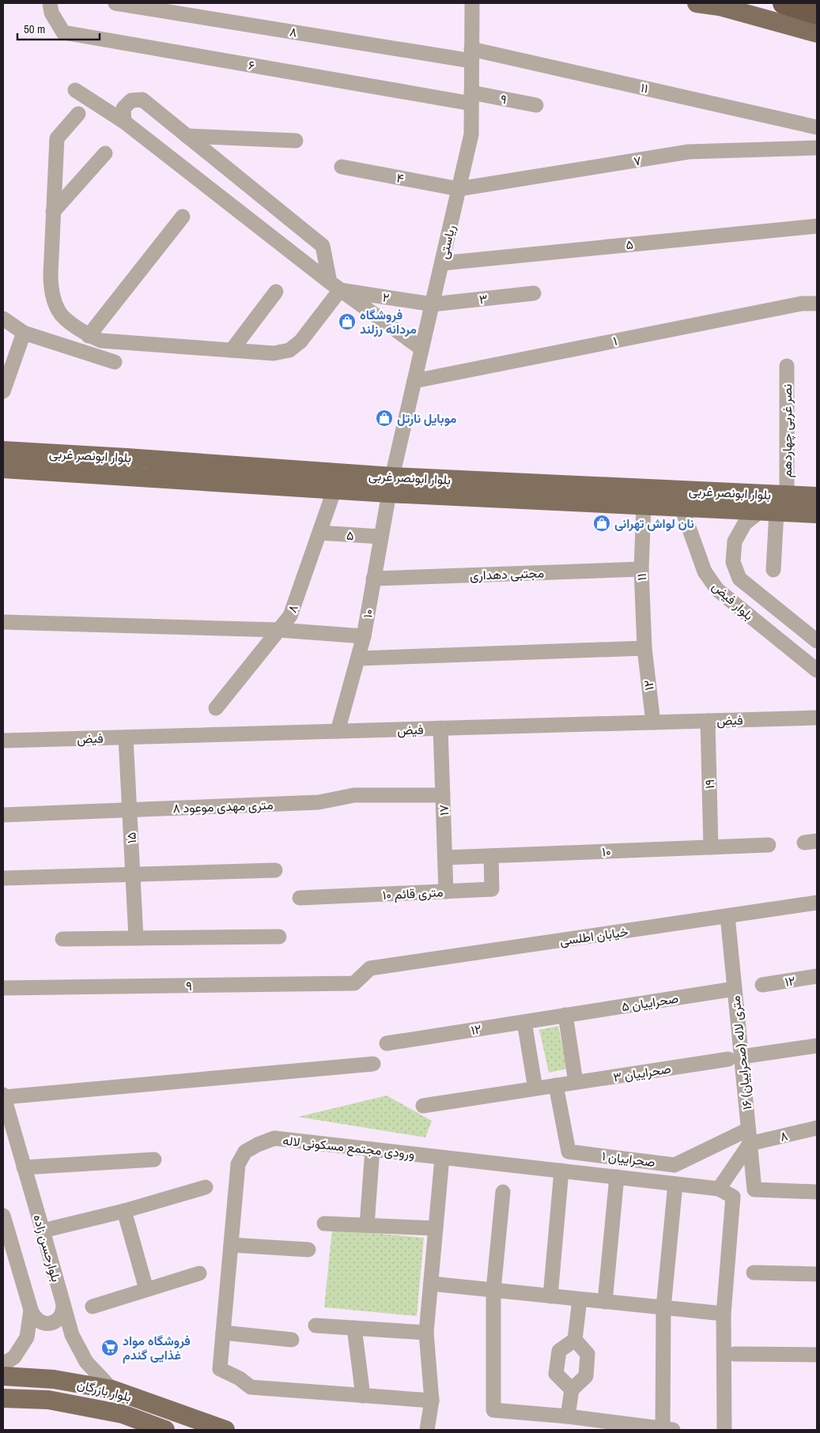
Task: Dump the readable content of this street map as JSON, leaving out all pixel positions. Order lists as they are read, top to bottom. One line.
{"streets":{"main road":["بلوار ابونصر غربی","بلوار بازرگان"],"street":["۸","۶","۱۱","۹","۷","۴","ریاستی","۵","۲","۳","۱","نصر غربی چهاردهم","مجتبی دهداری","بلوار فیض","۱۰","۱۲","فیض","۱۹","۸ متری مهدی موعود","۱۷","۱۵","۱۰ متری قائم","خيابان اطلسى","۵ صحراییان","۱۶ متری لاله (صحراییان)","صحراییان ۳","ورودی مجتمع مسکونی لاله","صحراییان ۱","بلوارحسن زاده"]},"crossings":[["۸","۱۱"],["۸","ریاستی"],["۸","۵"],["۸","بلوار ابونصر غربی"],["۸","۱۶ متری لاله (صحراییان)"],["۸","صحراییان ۱"],["۶","۹"],["۶","ریاستی"],["۱۱","ریاستی"],["۱۱","بلوار ابونصر غربی"],["۱۱","مجتبی دهداری"],["۱۱","۱۲"],["۹","ریاستی"],["۹","خيابان اطلسى"],["۷","۴"],["۷","ریاستی"],["۴","ریاستی"],["ریاستی","۵"],["ریاستی","۲"],["ریاستی","۳"],["ریاستی","۱"],["ریاستی","بلوار ابونصر غربی"],["ریاستی","۱۰"],["۵","۱۰"],["۲","۳"],["نصر غربی چهاردهم","بلوار ابونصر غربی"],["بلوار ابونصر غربی","بلوار فیض"],["بلوار ابونصر غربی","۱۰"],["مجتبی دهداری","۱۰"],["۱۰","فیض"],["۱۰","۱۹"],["۱۰","۱۷"],["۱۰","۱۰ متری قائم"],["۱۲","فیض"],["۱۲","۵ صحراییان"],["فیض","۱۹"],["فیض","۱۷"],["فیض","۱۵"],["۸ متری مهدی موعود","۱۷"],["۸ متری مهدی موعود","۱۵"],["۱۷","۱۰ متری قائم"],["خيابان اطلسى","۱۶ متری لاله (صحراییان)"],["۵ صحراییان","۱۶ متری لاله (صحراییان)"],["۱۶ متری لاله (صحراییان)","صحراییان ۳"],["۱۶ متری لاله (صحراییان)","صحراییان ۱"],["صحراییان ۳","صحراییان ۱"],["بلوارحسن زاده","بلوار بازرگان"]],"places":{"shop":["فروشگاه مردانه رزلند","موبایل نارتل","نان لواش تهرانی"],"supermarket":["فروشگاه مواد غذایی گندم"]},"scale_bar":"50 m"}
